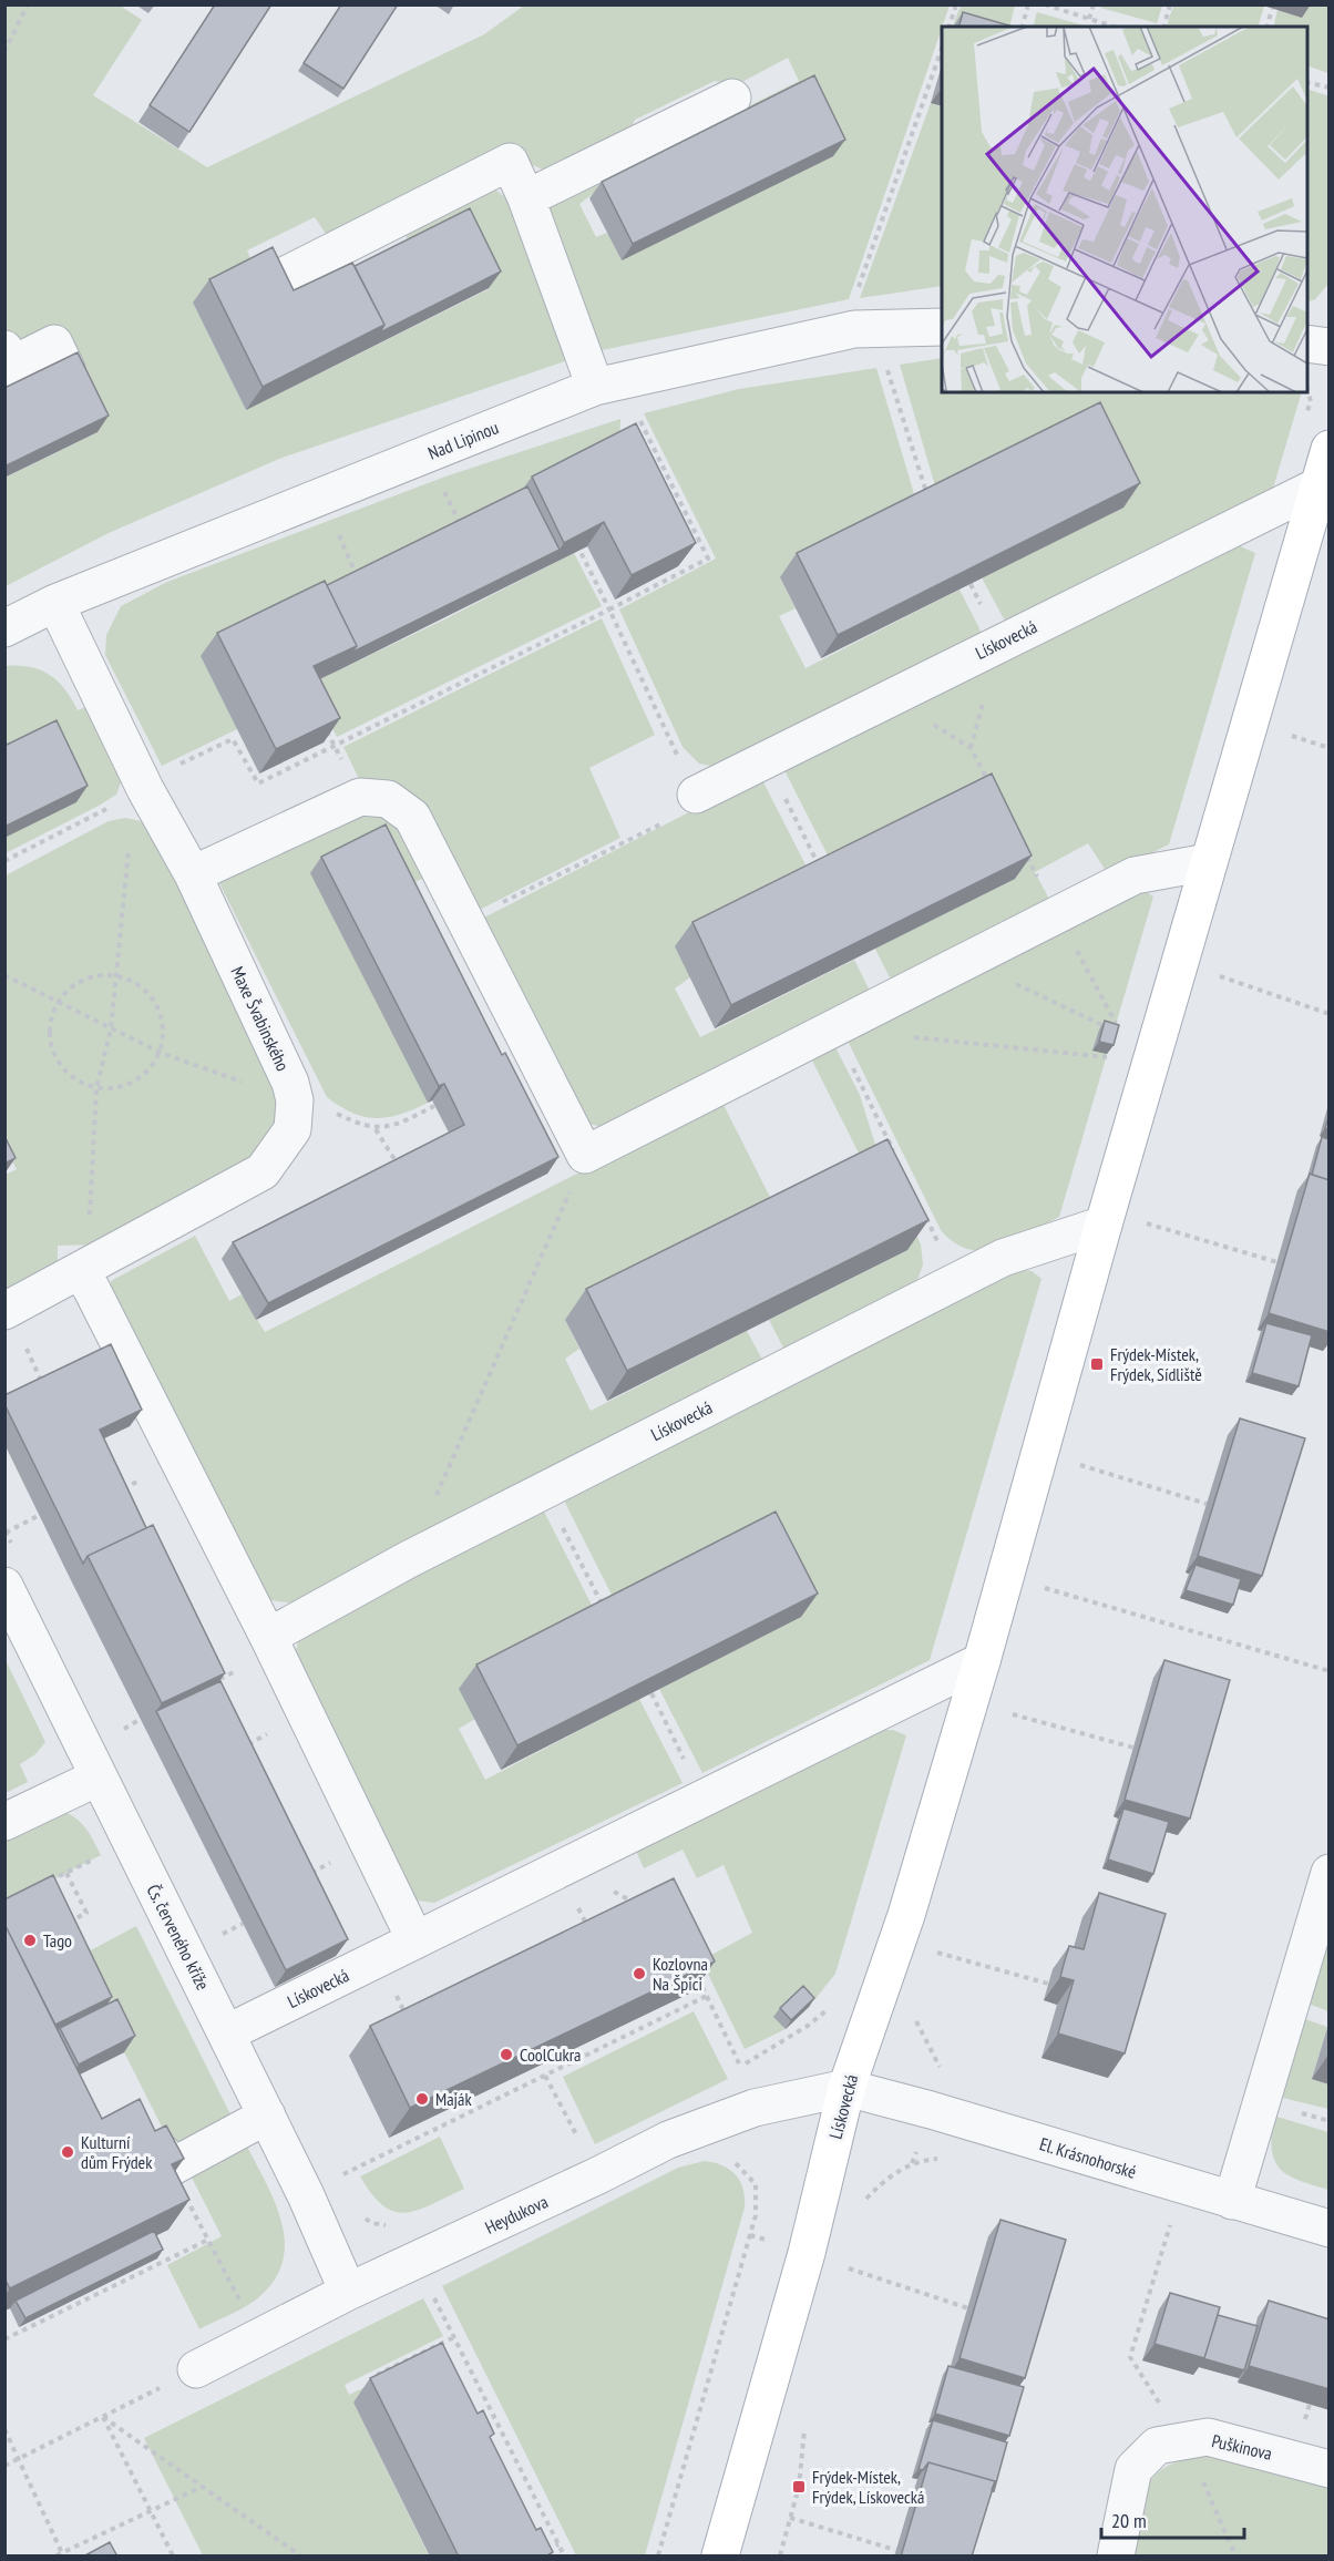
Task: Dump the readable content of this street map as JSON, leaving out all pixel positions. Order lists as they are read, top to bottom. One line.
{"streets":{"main road":["Lískovecká"],"street":["Nad Lipinou","Maxe Švabinského","Čs. červeného kříže","El. Krásnohorské","Heydukova","Puškinova"]},"crossings":[["Nad Lipinou","Maxe Švabinského"],["Lískovecká","Čs. červeného kříže"],["Lískovecká","El. Krásnohorské"],["Lískovecká","Heydukova"],["Čs. červeného kříže","Heydukova"],["El. Krásnohorské","Heydukova"]],"places":{"transit":["Frýdek-Místek, Frýdek, Sídliště","Frýdek-Místek, Frýdek, Lískovecká"],"other":["Tago","Kozlovna Na Špici","CoolCukra","Maják","Kulturní dům Frýdek"]},"scale_bar":"20 m"}
